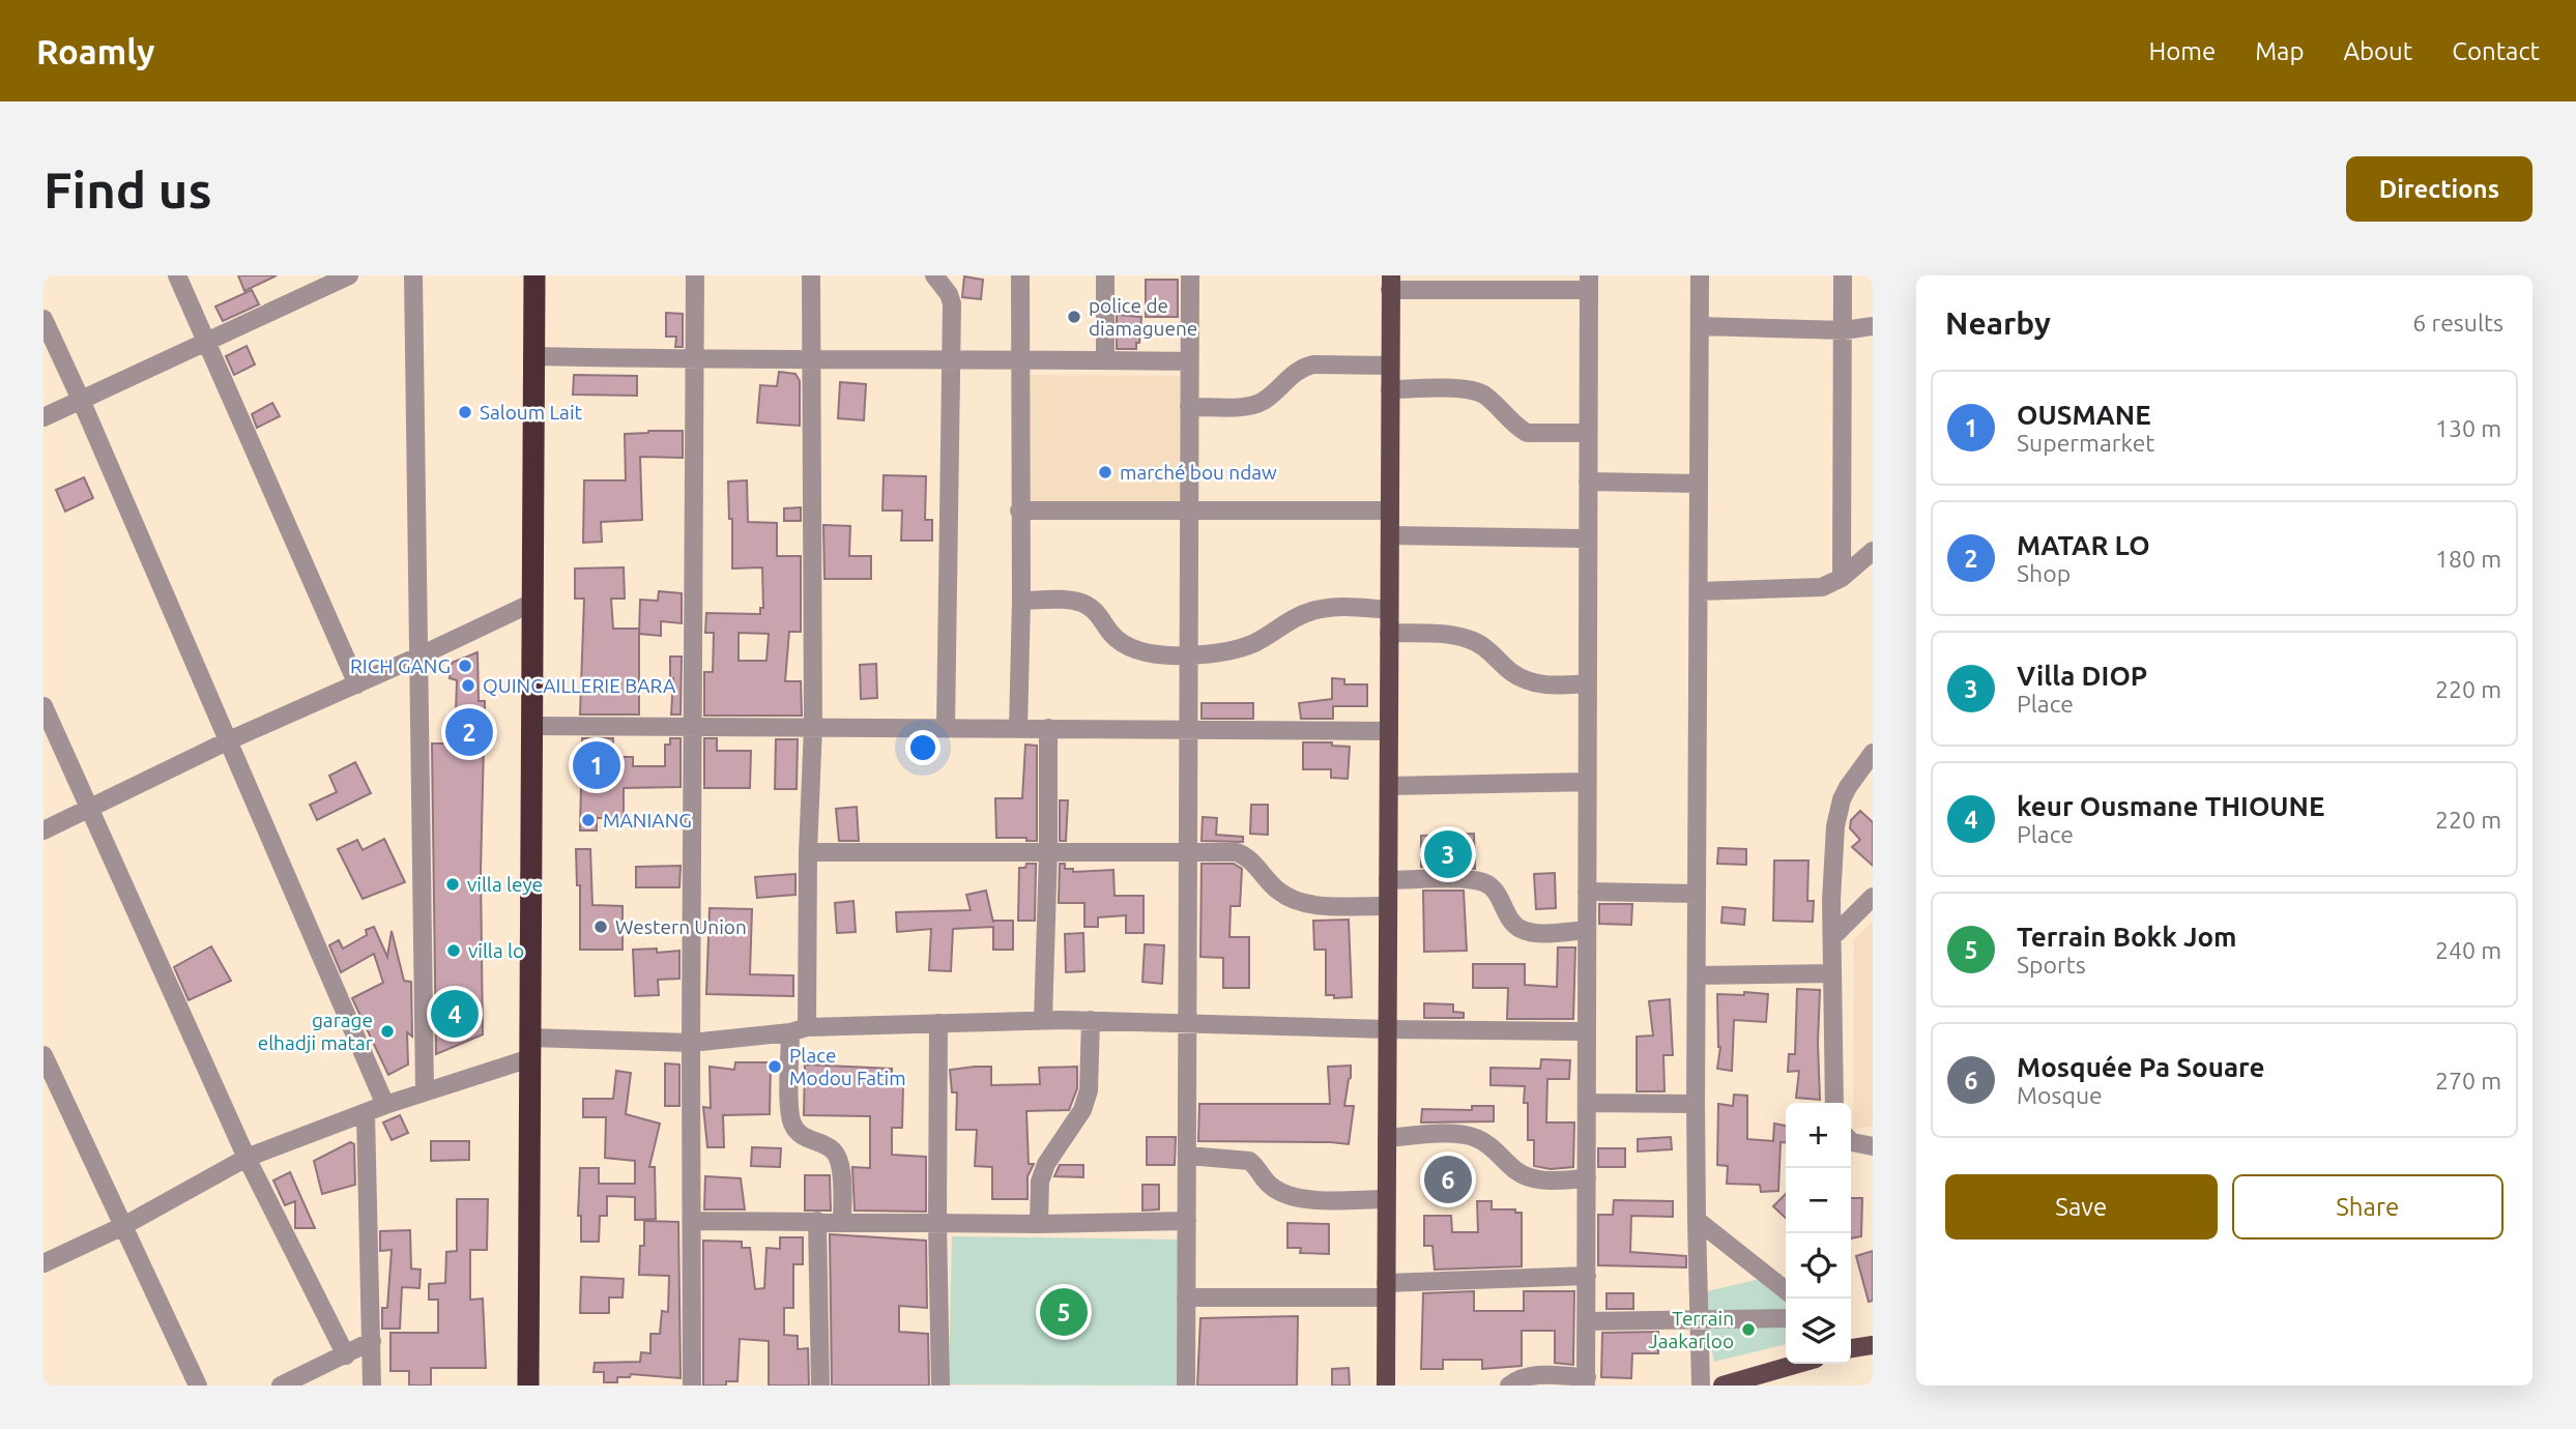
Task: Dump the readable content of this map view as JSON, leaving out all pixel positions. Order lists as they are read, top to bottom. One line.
{"places":["police de diamaguene","Saloum Lait","marché bou ndaw","RICH GANG","QUINCAILLERIE BARA","MANIANG","villa leye","Western Union","villa lo","garage elhadji matar","Place Modou Fatim","Terrain Jaakarloo"],"page":{"header":"Roamly","nav":["Home","Map","About","Contact"],"buttons":["Directions",["Save","Share"]],"title":"Find us","heading":["Nearby","6 results"],"list":[{"mark":"1","name":"OUSMANE","note":"Supermarket","value":"130 m"},{"mark":"2","name":"MATAR LO","note":"Shop","value":"180 m"},{"mark":"3","name":"Villa DIOP","note":"Place","value":"220 m"},{"mark":"4","name":"keur Ousmane THIOUNE","note":"Place","value":"220 m"},{"mark":"5","name":"Terrain Bokk Jom","note":"Sports","value":"240 m"},{"mark":"6","name":"Mosquée Pa Souare","note":"Mosque","value":"270 m"}],"pins":["2","1","3","4","6","5"],"map_buttons":["+","−"]}}
